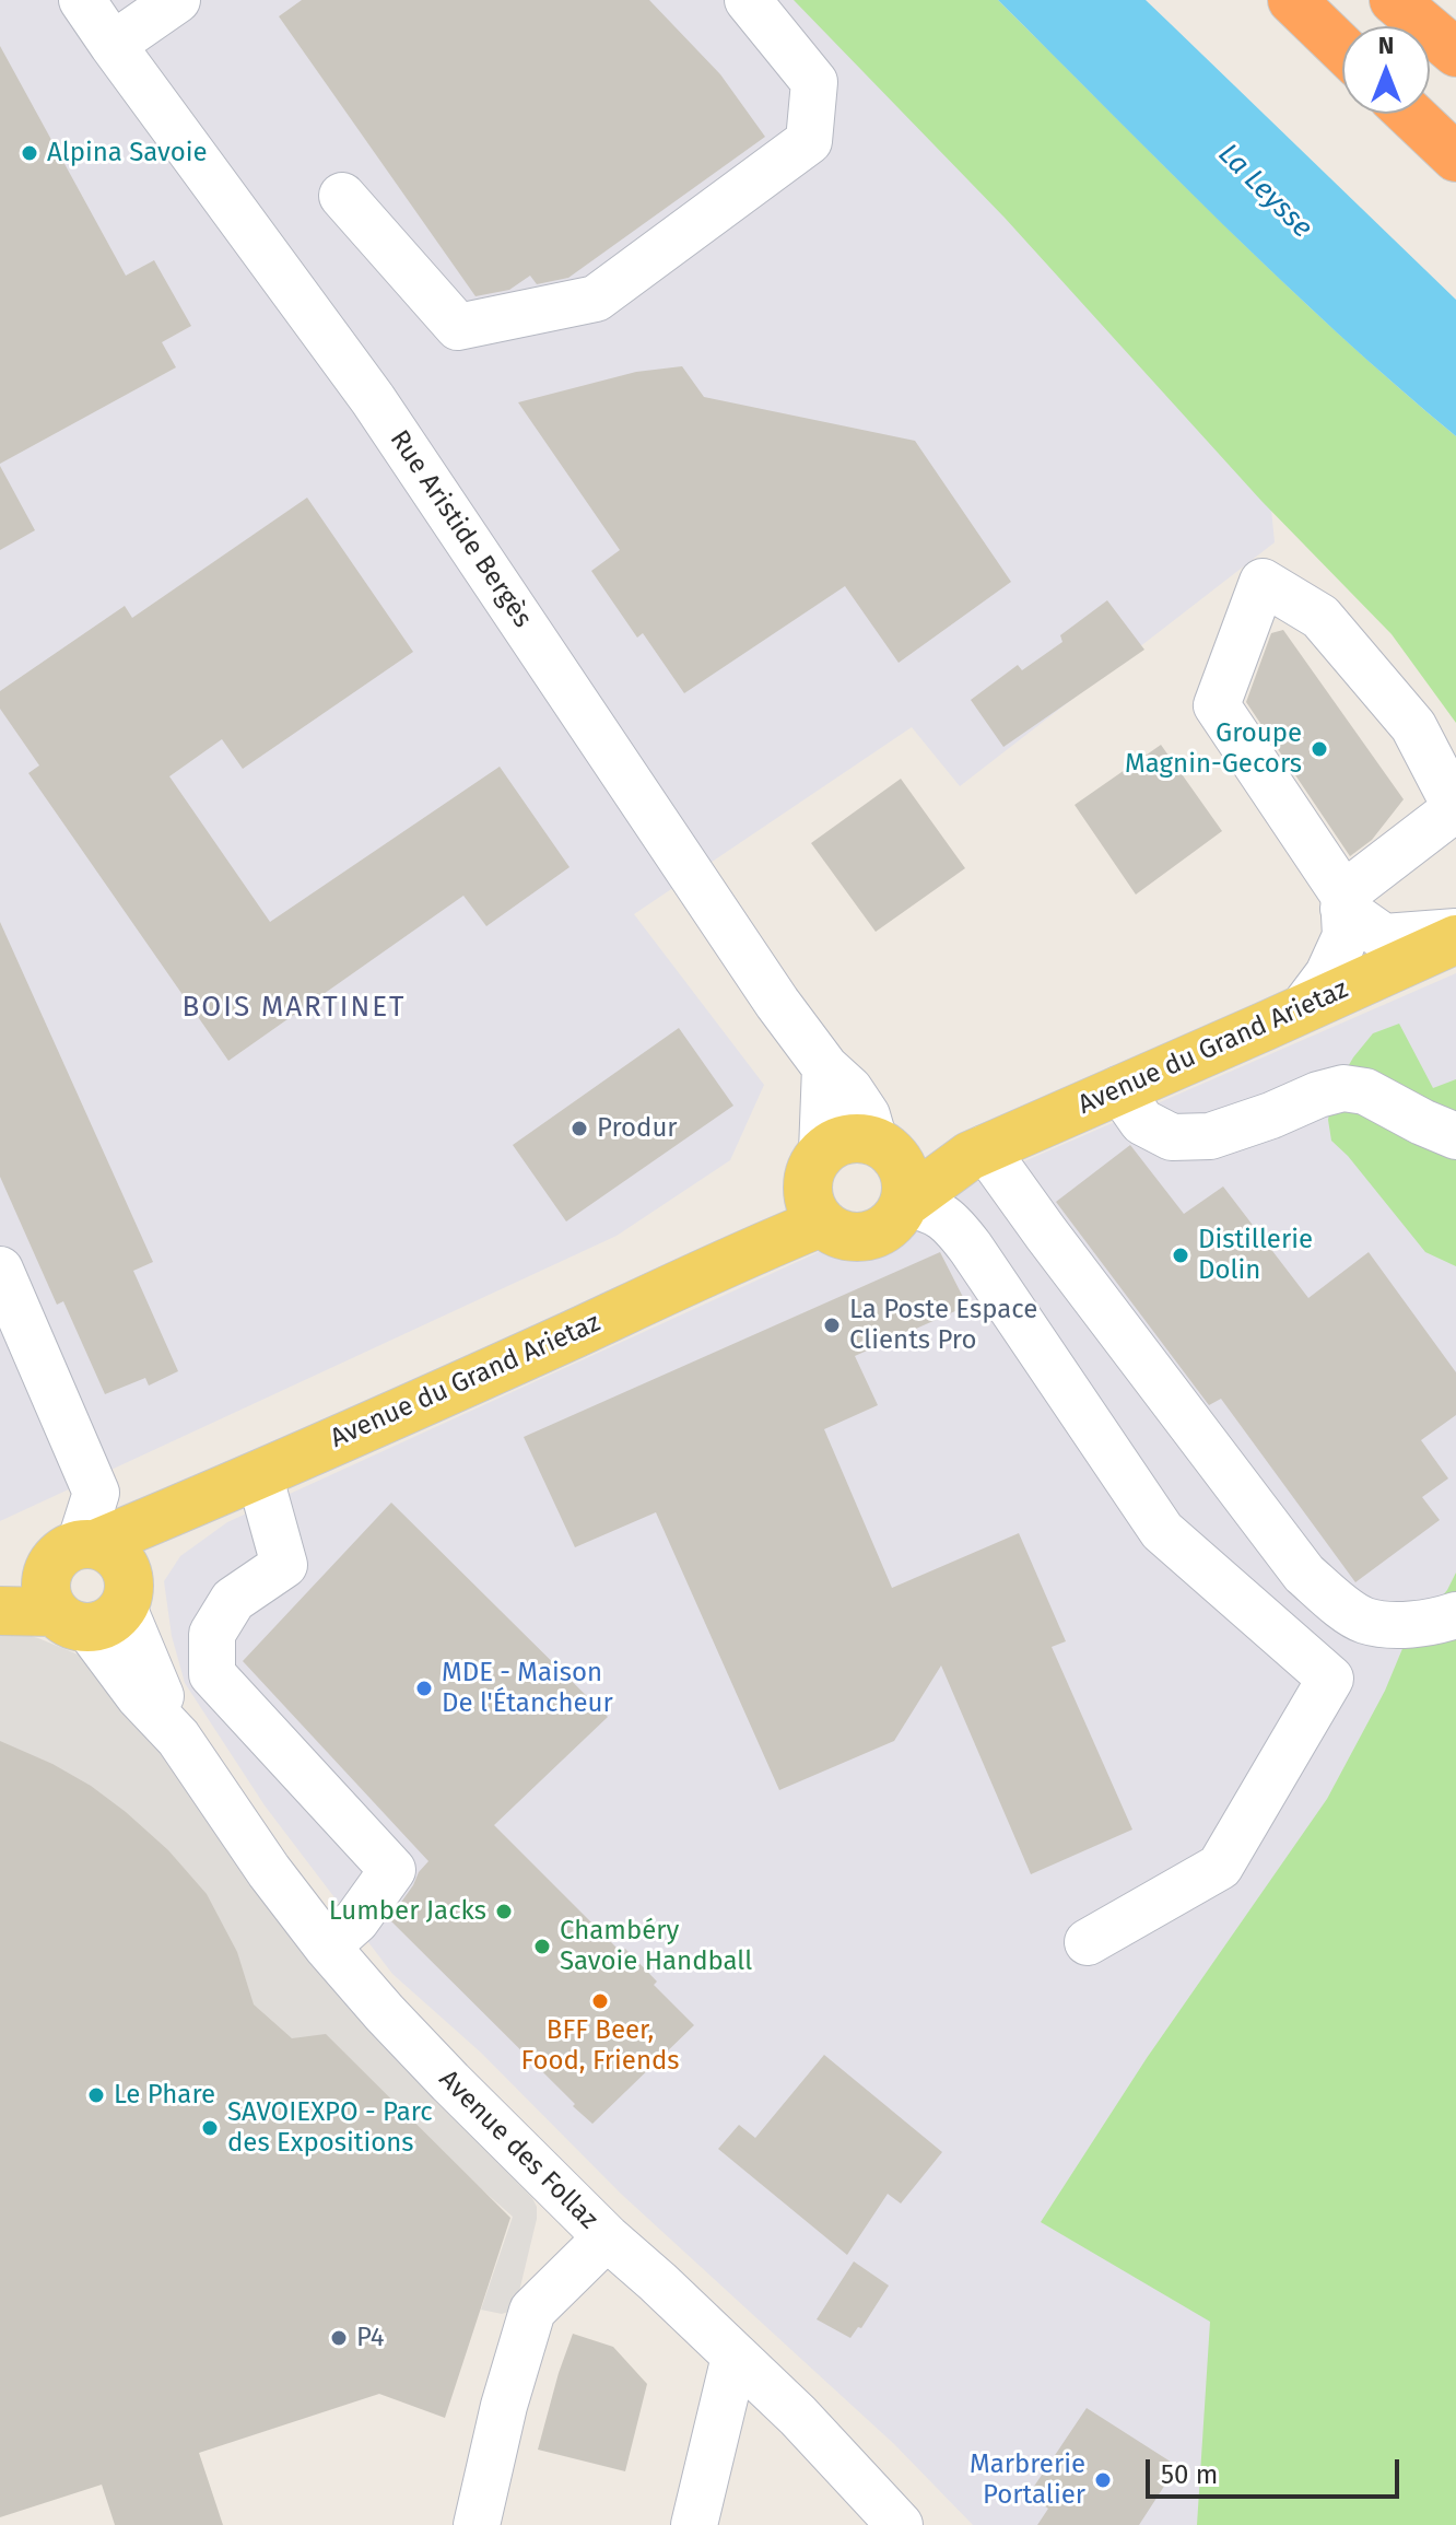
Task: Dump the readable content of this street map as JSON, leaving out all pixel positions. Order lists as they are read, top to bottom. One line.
{"streets":{"main road":["Avenue du Grand Arietaz"],"street":["Rue Aristide Bergès","Avenue des Follaz"]},"crossings":[["Rue Aristide Bergès","Avenue du Grand Arietaz"],["Avenue du Grand Arietaz","Avenue des Follaz"]],"districts":["BOIS MARTINET"],"water":["La Leysse"],"places":["Alpina Savoie","Groupe Magnin-Gecors","Produr","Distillerie Dolin","La Poste Espace Clients Pro","MDE - Maison De l'Étancheur","Lumber Jacks","Chambéry Savoie Handball","BFF Beer, Food, Friends","Le Phare","SAVOIEXPO - Parc des Expositions","P4","Marbrerie Portalier"],"scale_bar":"50 m","north":"top"}
